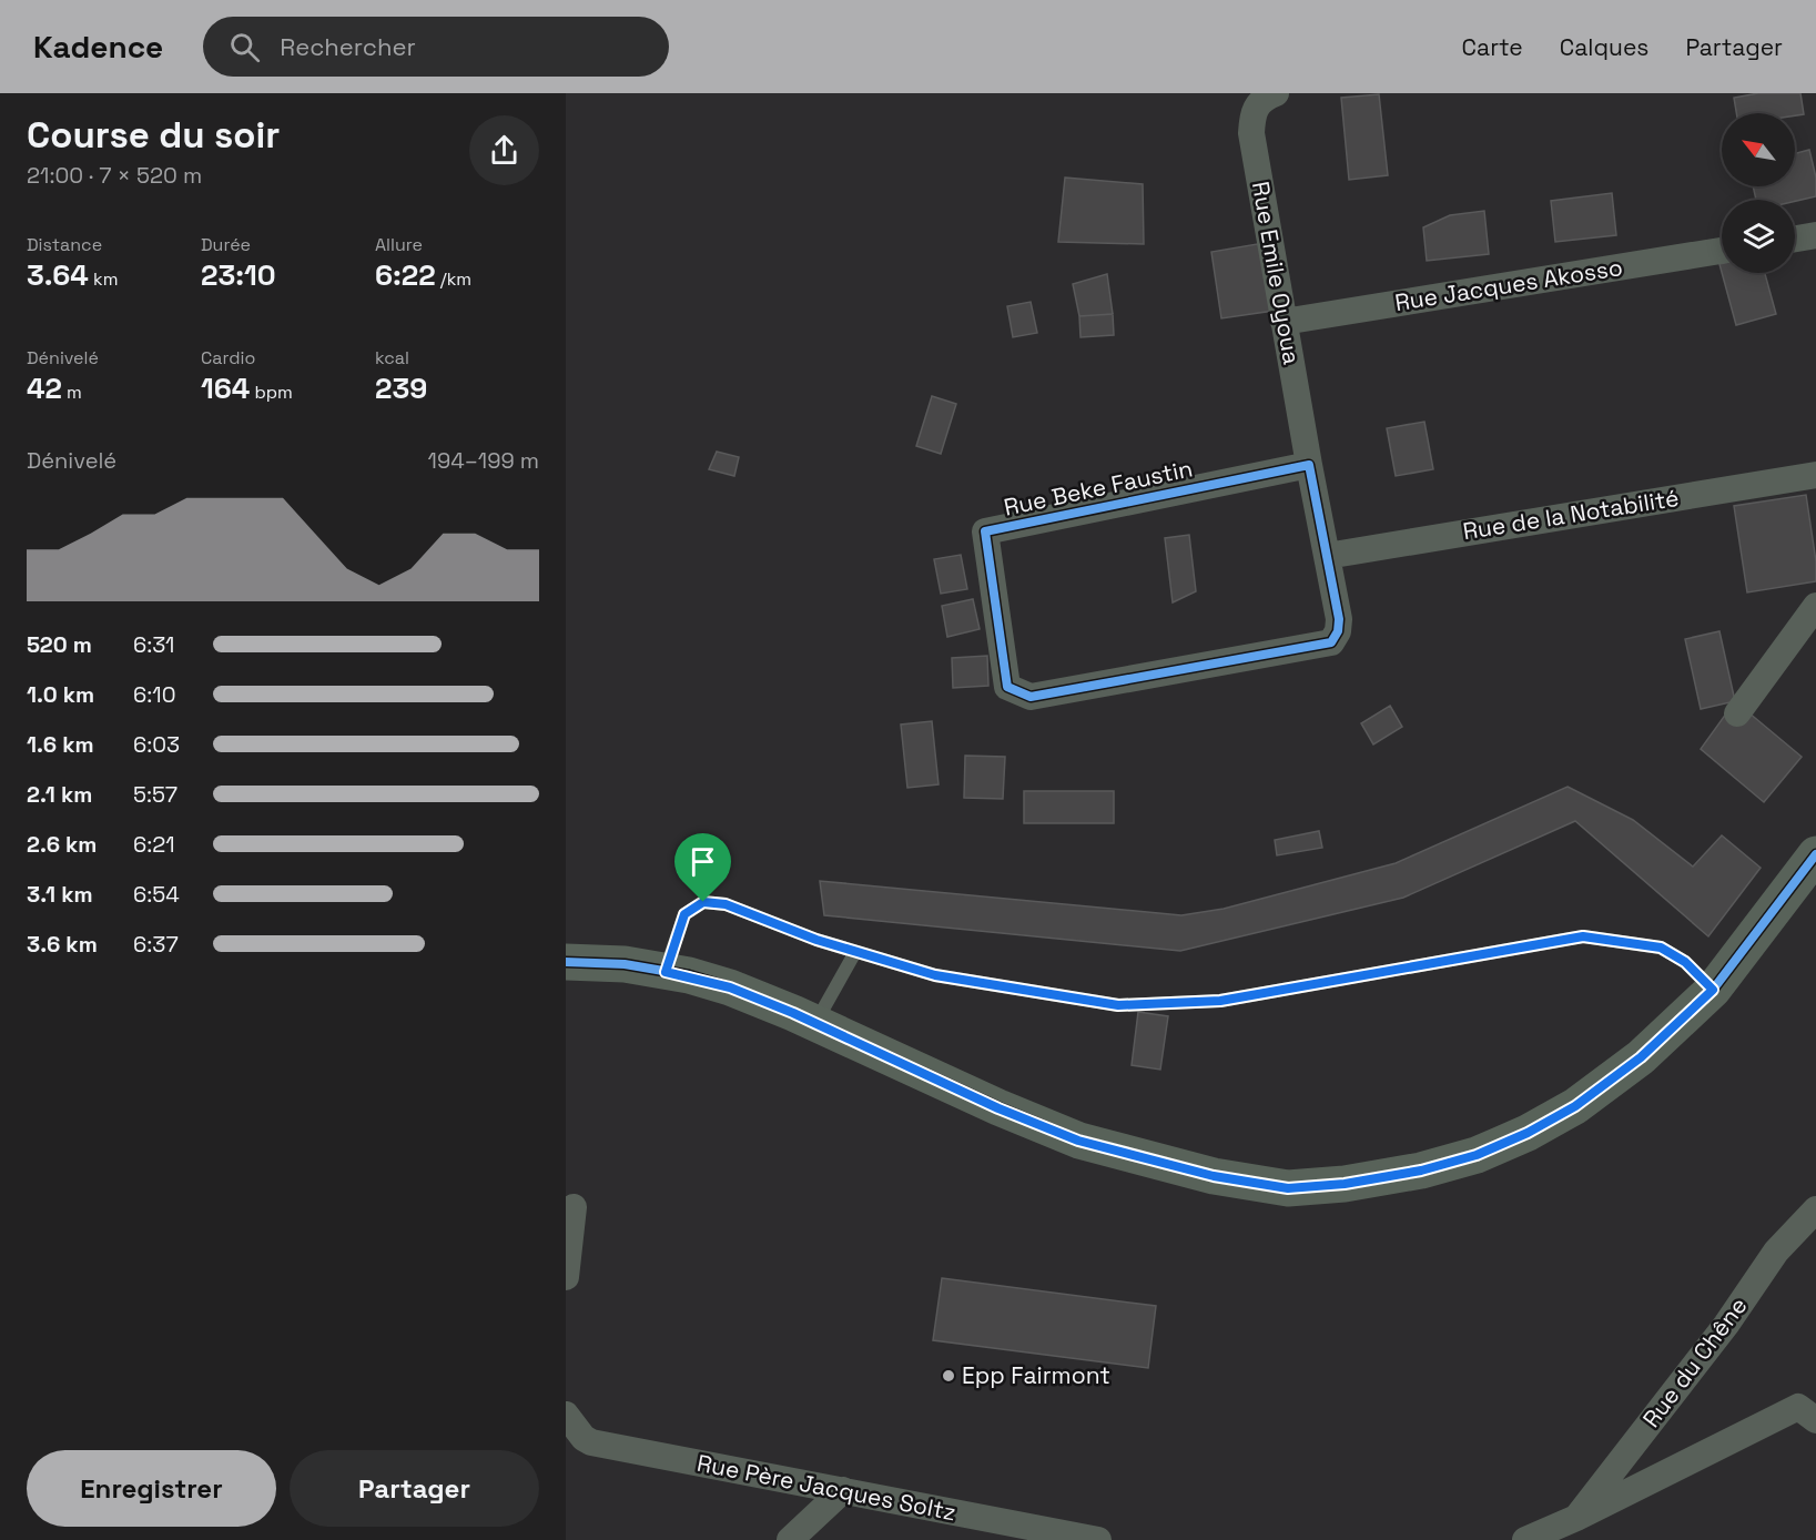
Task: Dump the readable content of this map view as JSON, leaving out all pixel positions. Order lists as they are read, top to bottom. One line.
{"streets":{"street":["Rue Emile Oyoua","Rue Jacques Akosso","Rue Beke Faustin","Rue de la Notabilité","Rue du Chêne","Rue Père Jacques Soltz"]},"crossings":[["Rue Emile Oyoua","Rue Jacques Akosso"],["Rue Emile Oyoua","Rue Beke Faustin"],["Rue Beke Faustin","Rue de la Notabilité"]],"places":["Epp Fairmont"],"north":"top left","page":{"header":"Kadence","search":"Rechercher","nav":["Carte","Calques","Partager"],"heading":["Course du soir","21:00 · 7 × 520 m"],"stats":[["Distance","3.64 km"],["Durée","23:10"],["Allure","6:22 /km"],["Dénivelé","42 m"],["Cardio","164 bpm"],["kcal","239"]],"chart":["Dénivelé","194–199 m"],"list":[{"name":"520 m","note":"6:31"},{"name":"1.0 km","note":"6:10"},{"name":"1.6 km","note":"6:03"},{"name":"2.1 km","note":"5:57"},{"name":"2.6 km","note":"6:21"},{"name":"3.1 km","note":"6:54"},{"name":"3.6 km","note":"6:37"}],"buttons":["Enregistrer","Partager"]}}
